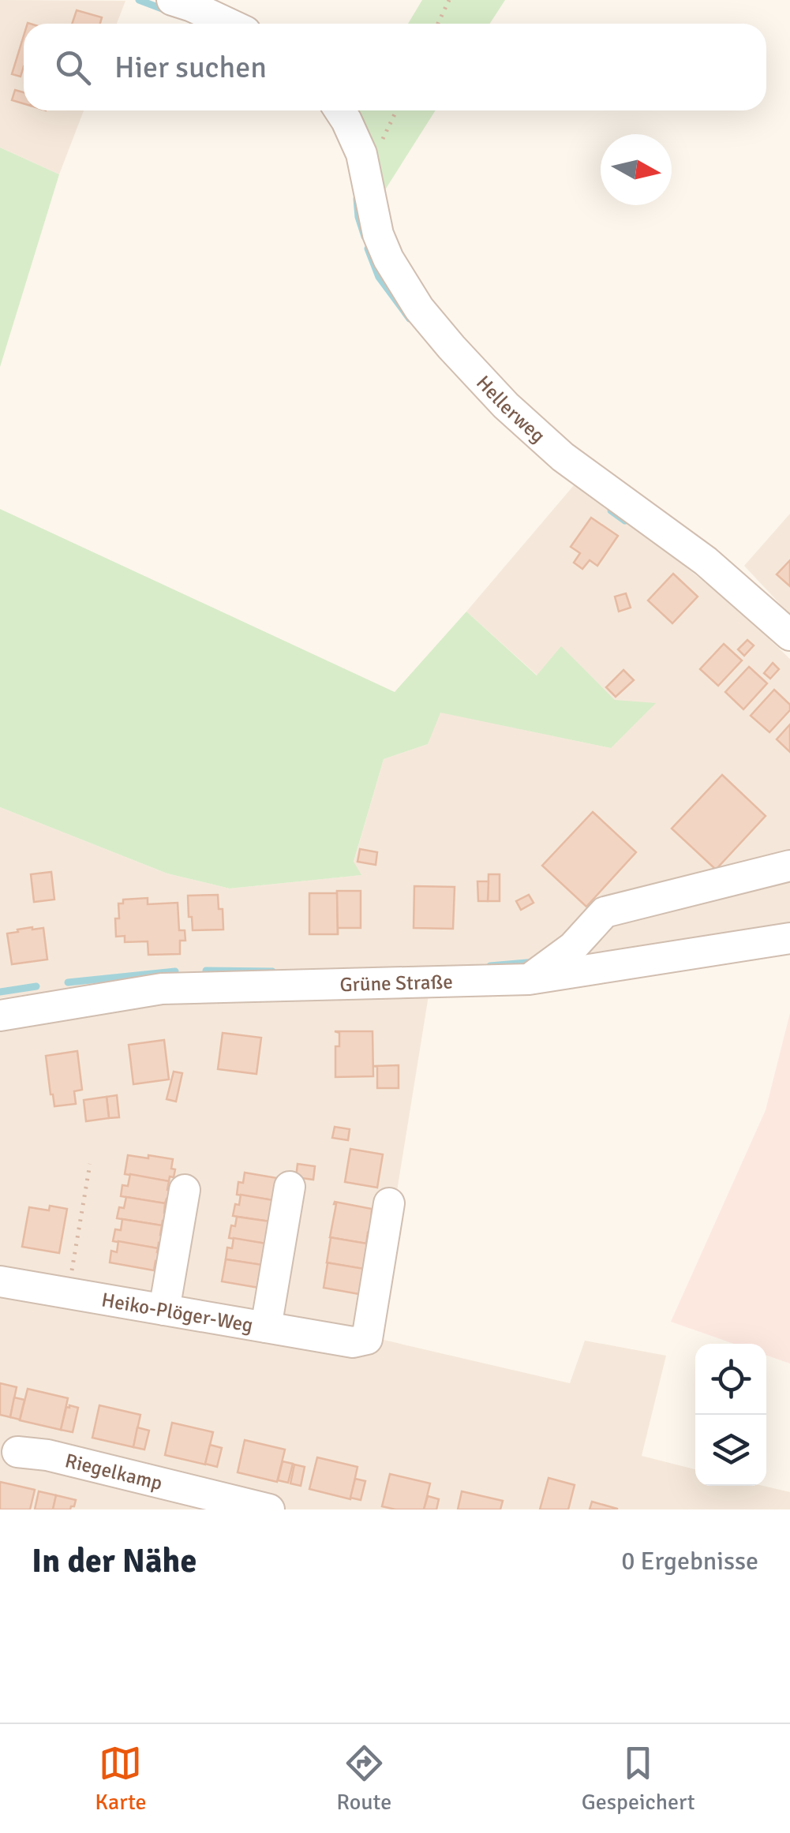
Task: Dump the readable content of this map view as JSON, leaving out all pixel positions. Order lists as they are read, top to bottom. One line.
{"streets":{"street":["Hellerweg","Grüne Straße","Heiko-Plöger-Weg","Riegelkamp"]},"north":"right","page":{"search":"Hier suchen","heading":["In der Nähe","0 Ergebnisse"],"nav":["Karte","Route","Gespeichert"]}}
